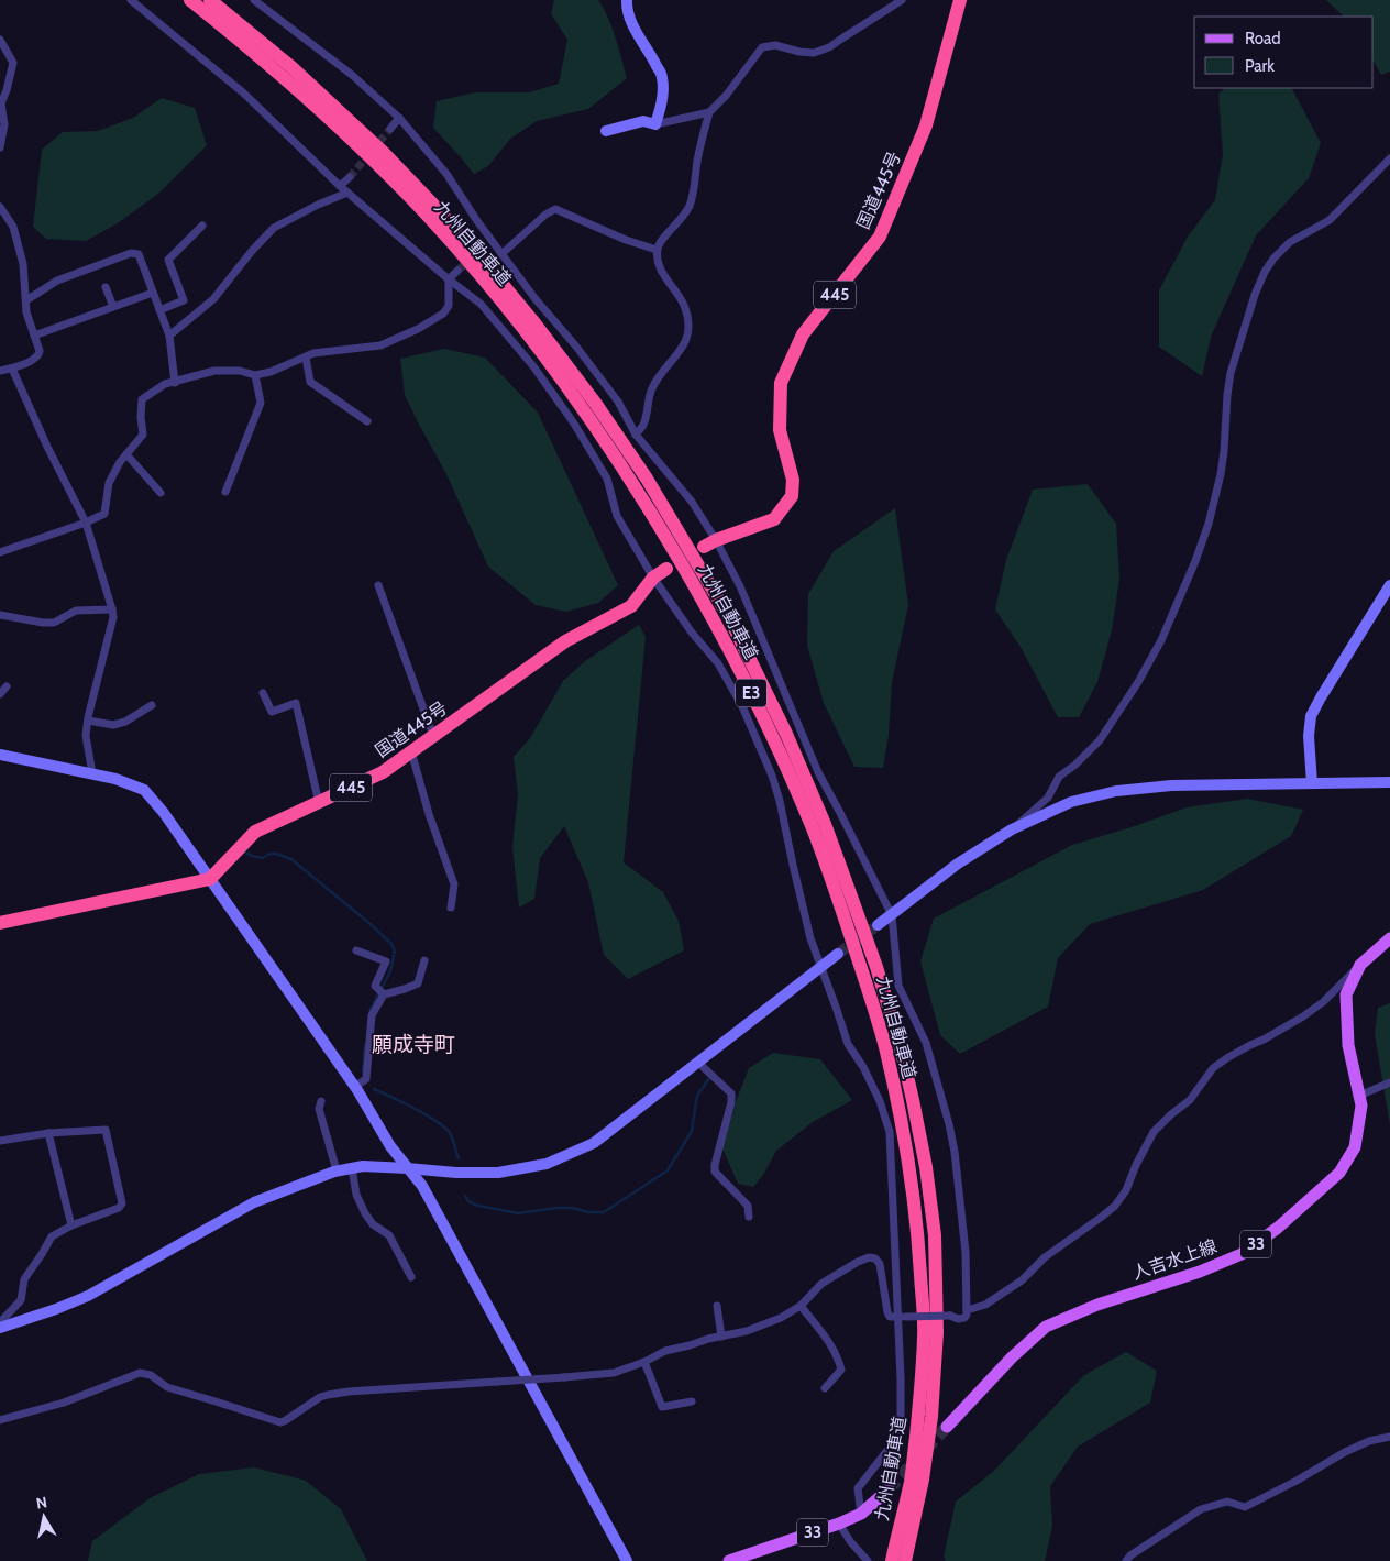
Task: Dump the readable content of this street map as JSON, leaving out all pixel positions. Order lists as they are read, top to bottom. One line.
{"streets":{"highway":["国道445号","九州自動車道","445","E3"],"main road":["33","人吉水上線"]},"districts":["願成寺町"],"legend":["Road","Park"],"north":"top"}
